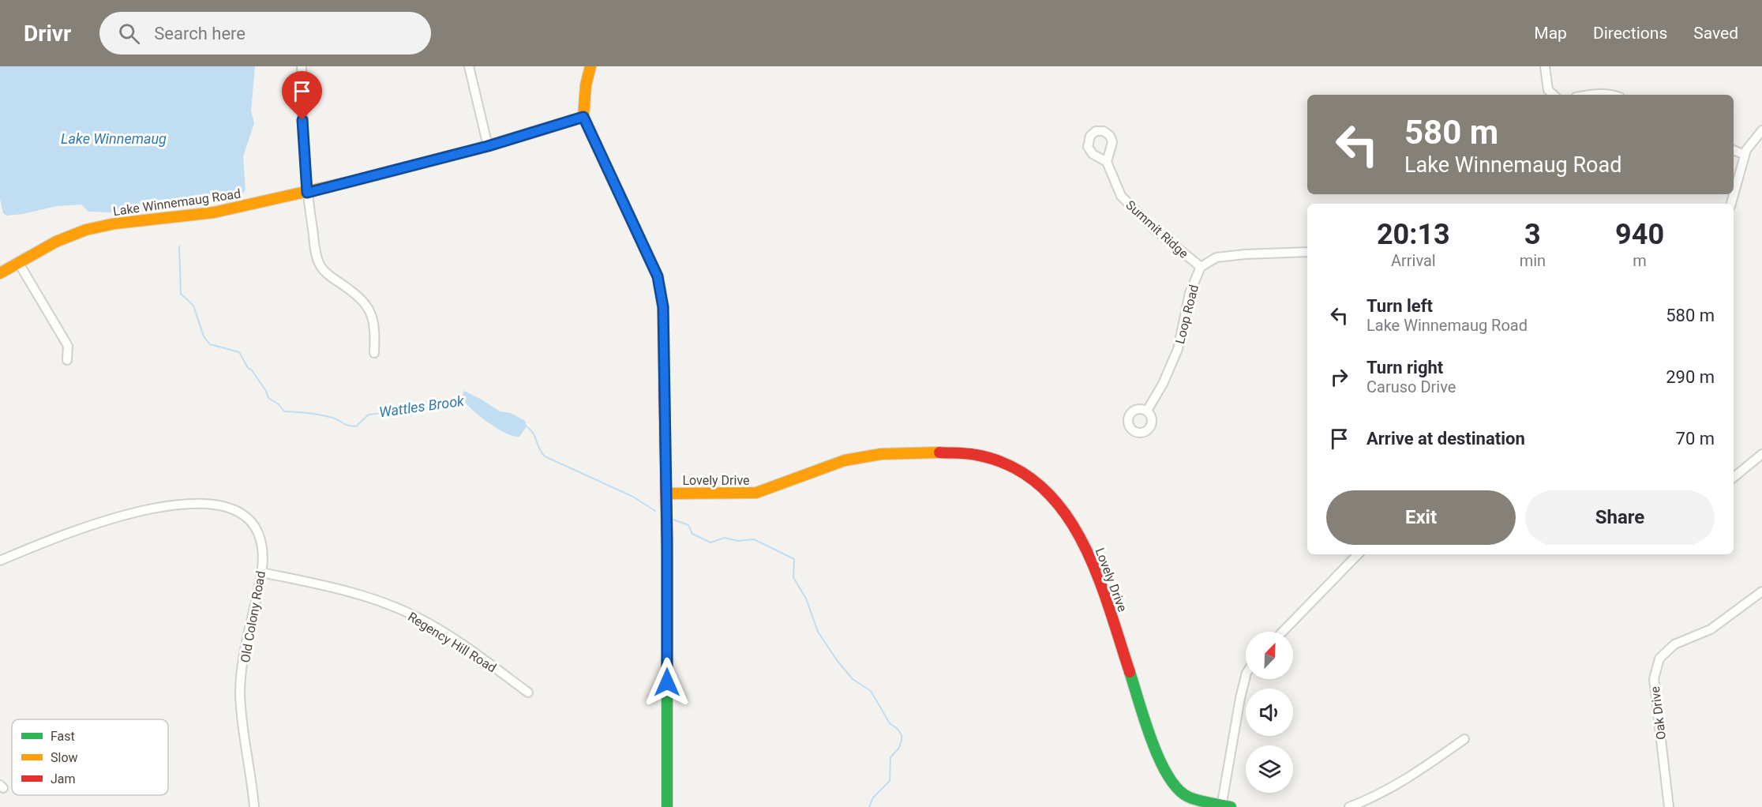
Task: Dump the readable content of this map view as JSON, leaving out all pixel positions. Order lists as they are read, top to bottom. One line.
{"streets":{"street":["Lake Winnemaug Road","Summit Ridge","Loop Road","Lovely Drive","Old Colony Road","Regency Hill Road","Oak Drive"]},"crossings":[["Summit Ridge","Loop Road"],["Old Colony Road","Regency Hill Road"]],"water":["Lake Winnemaug","Wattles Brook"],"legend":["Fast","Slow","Jam"],"north":"top right","page":{"header":"Drivr","search":"Search here","nav":["Map","Directions","Saved"],"turn":["580 m","Lake Winnemaug Road"],"eta":["20:13","Arrival","3","min","940","m"],"list":[{"name":"Turn left","note":"Lake Winnemaug Road","value":"580 m"},{"name":"Turn right","note":"Caruso Drive","value":"290 m"},{"name":"Arrive at destination","value":"70 m"}],"buttons":["Exit","Share"]}}
